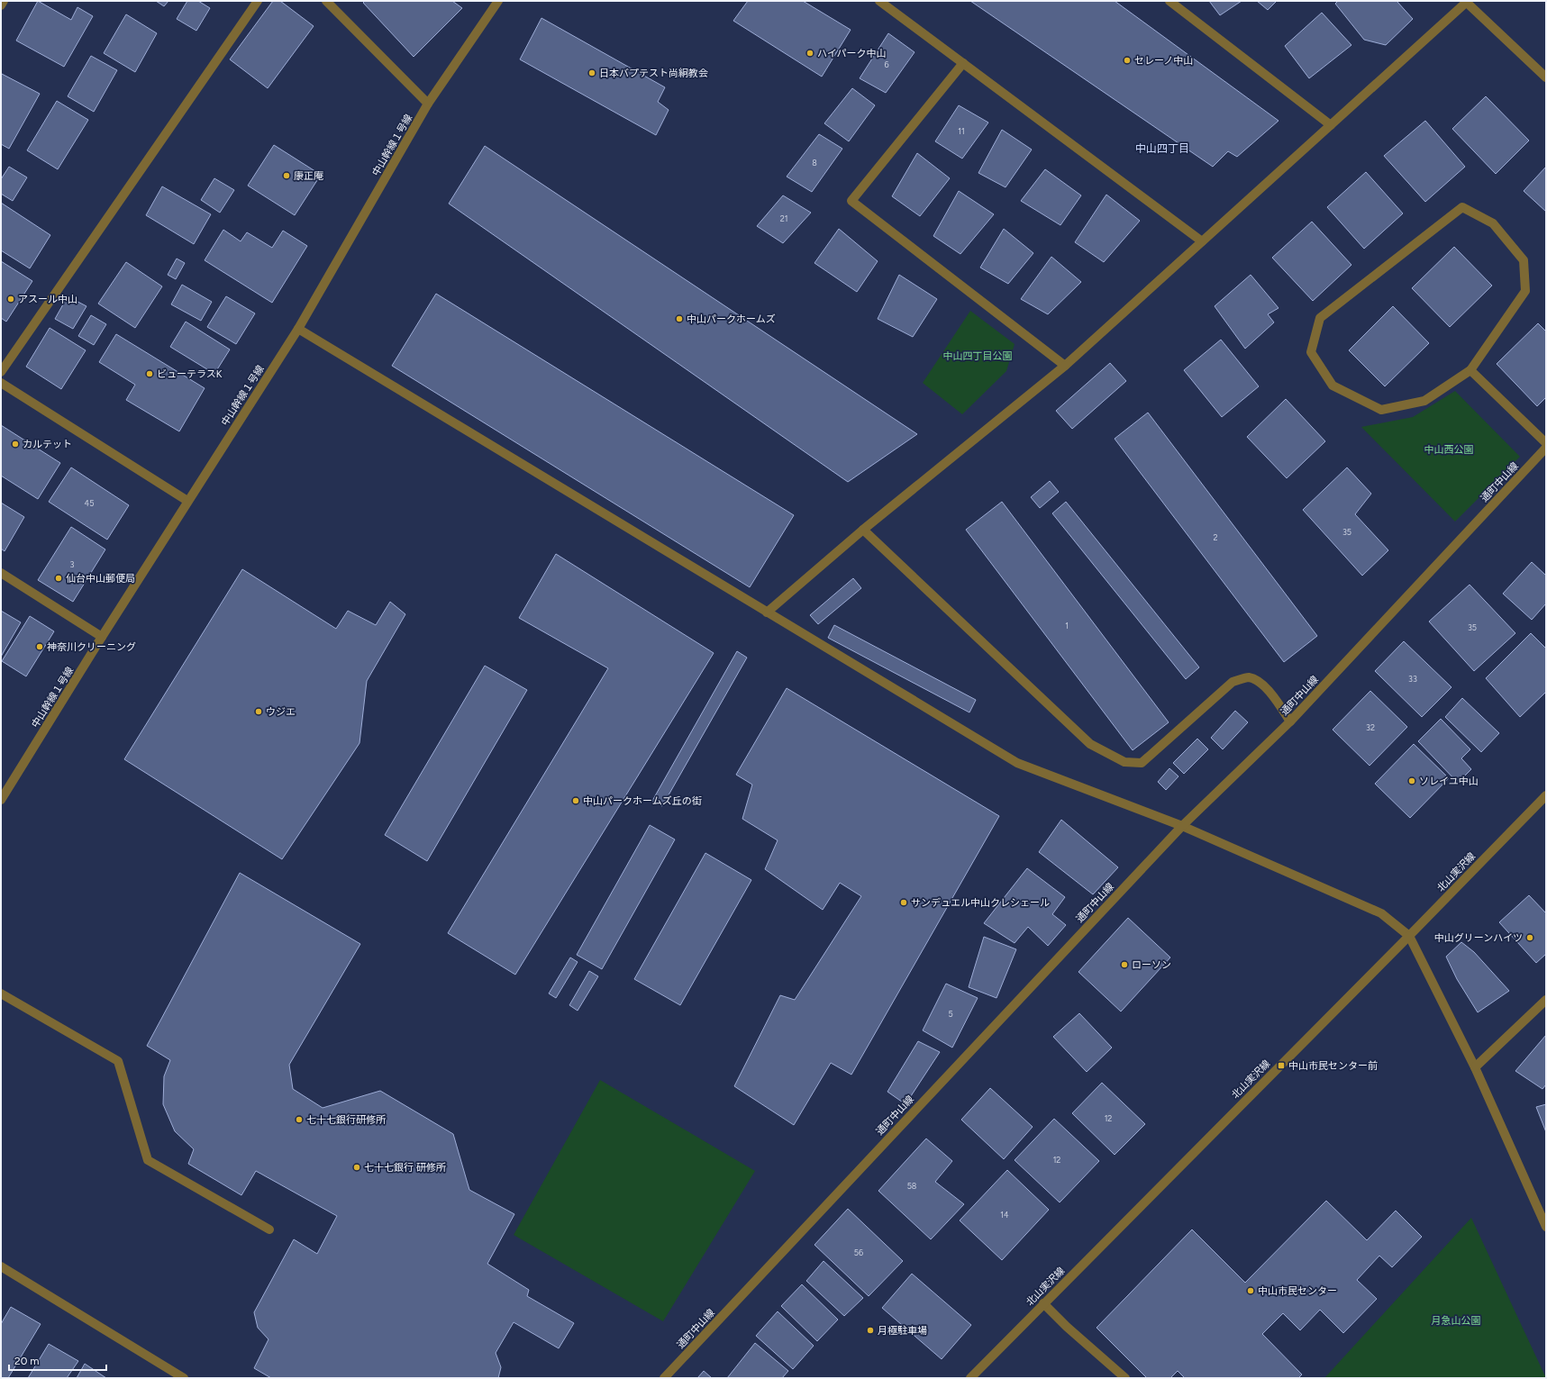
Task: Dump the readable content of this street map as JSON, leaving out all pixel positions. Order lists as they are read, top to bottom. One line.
{"streets":{"street":["中山幹線１号線","通町中山線","北山実沢線"]},"districts":["中山四丁目"],"parks":["中山四丁目公園","中山西公園","月急山公園"],"places":{"other":["ハイパーク中山","セレーノ中山","日本バプテスト尚絅教会","康正庵","アスール中山","中山パークホームズ","ビューテラスK","カルテット","仙台中山郵便局","神奈川クリーニング","ウジエ","ソレイユ中山","中山パークホームズ丘の街","サンデュエル中山クレシェール","中山グリーンハイツ","ローソン","七十七銀行研修所","七十七銀行 研修所","中山市民センター","月極駐車場"],"transit":["中山市民センター前"]},"house_numbers":["6","11","8","21","45","35","2","3","1","35","33","32","5","12","12","58","14","56"],"scale_bar":"20 m"}
